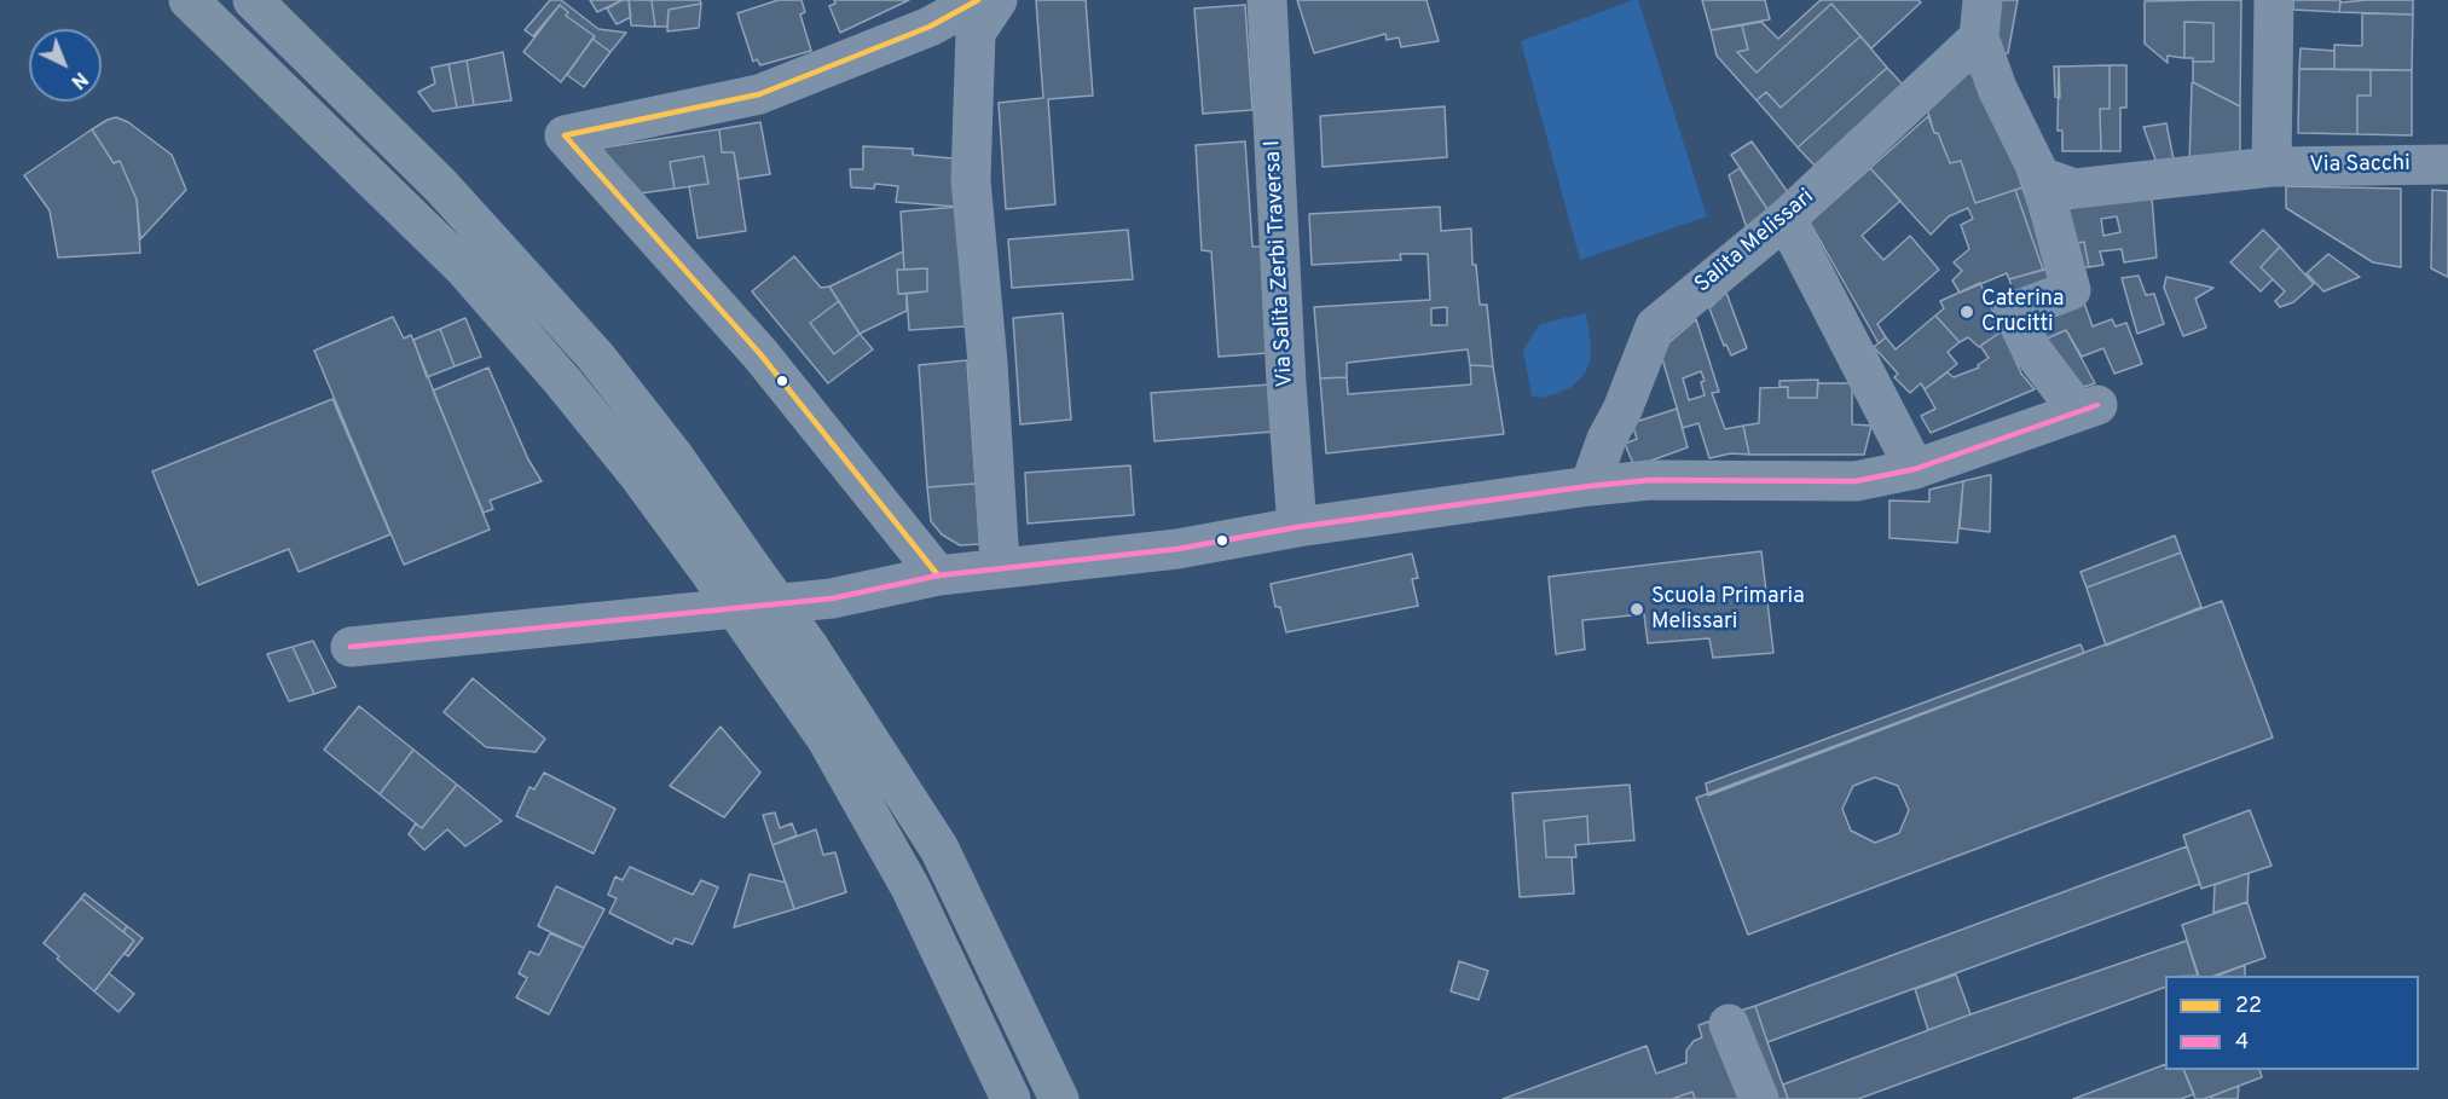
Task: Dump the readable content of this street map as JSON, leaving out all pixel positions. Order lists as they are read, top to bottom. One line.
{"streets":{"street":["Via Sacchi","Salita Melissari","Via Salita Zerbi Traversa I"]},"places":["Caterina Crucitti","Scuola Primaria Melissari"],"lines":["transit line 22","transit line 4"],"legend":["22","4"],"north":"bottom right"}
